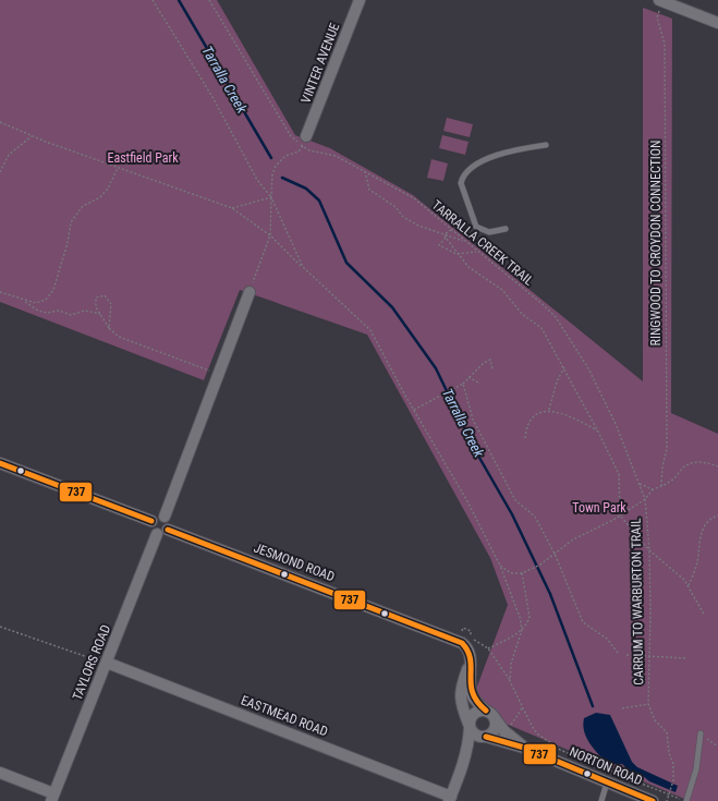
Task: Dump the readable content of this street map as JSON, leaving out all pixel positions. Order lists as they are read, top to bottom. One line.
{"streets":{"street":["VINTER AVENUE","JESMOND ROAD","TAYLORS ROAD","EASTMEAD ROAD","NORTON ROAD"],"path":["TARRALLA CREEK TRAIL","RINGWOOD TO CROYDON CONNECTION","CARRUM TO WARBURTON TRAIL"]},"crossings":[["VINTER AVENUE","TARRALLA CREEK TRAIL"],["TARRALLA CREEK TRAIL","CARRUM TO WARBURTON TRAIL"],["JESMOND ROAD","TAYLORS ROAD"],["TAYLORS ROAD","EASTMEAD ROAD"]],"water":["Tarralla Creek"],"parks":["Eastfield Park","Town Park"],"lines":["transit line 737"]}
